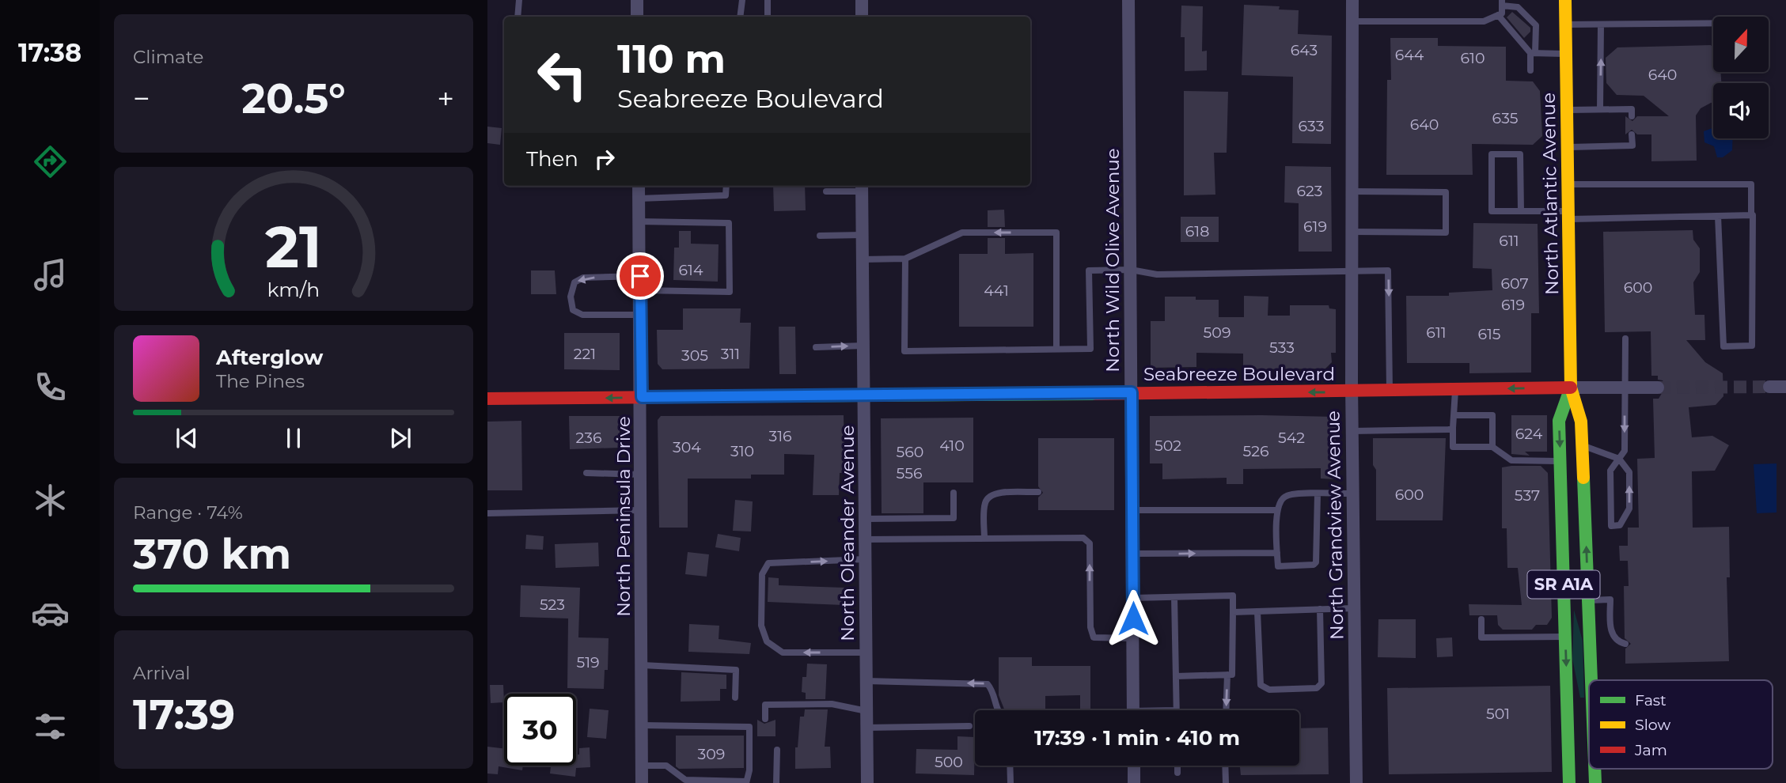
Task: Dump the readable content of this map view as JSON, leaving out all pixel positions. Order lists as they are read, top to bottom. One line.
{"streets":{"main road":["North Atlantic Avenue","Seabreeze Boulevard","SR A1A"],"street":["North Wild Olive Avenue","North Peninsula Drive","North Grandview Avenue","North Oleander Avenue"]},"crossings":[["North Atlantic Avenue","Seabreeze Boulevard"],["North Wild Olive Avenue","Seabreeze Boulevard"],["Seabreeze Boulevard","North Peninsula Drive"],["Seabreeze Boulevard","North Grandview Avenue"],["Seabreeze Boulevard","North Oleander Avenue"]],"one_way":["Seabreeze Boulevard"],"house_numbers":["643","644","610","640","635","640","633","623","619","618","611","614","607","600","441","619","509","611","615","533","221","311","305","624","316","236","542","410","502","304","310","526","560","556","600","537","523","519","501","309","500"],"legend":["Fast","Slow","Jam"],"north":"top","page":{"tabs":"17:38","tile":["Climate",["Range · 74%","370 km"],["Arrival","17:39"]],"turn":["110 m","Seabreeze Boulevard"],"heat":["−","20.5°","+"],"then":"Then","song":["Afterglow","The Pines"],"limit":"30","trip":"17:39 · 1 min · 410 m","gauge":["21","km/h"]}}
